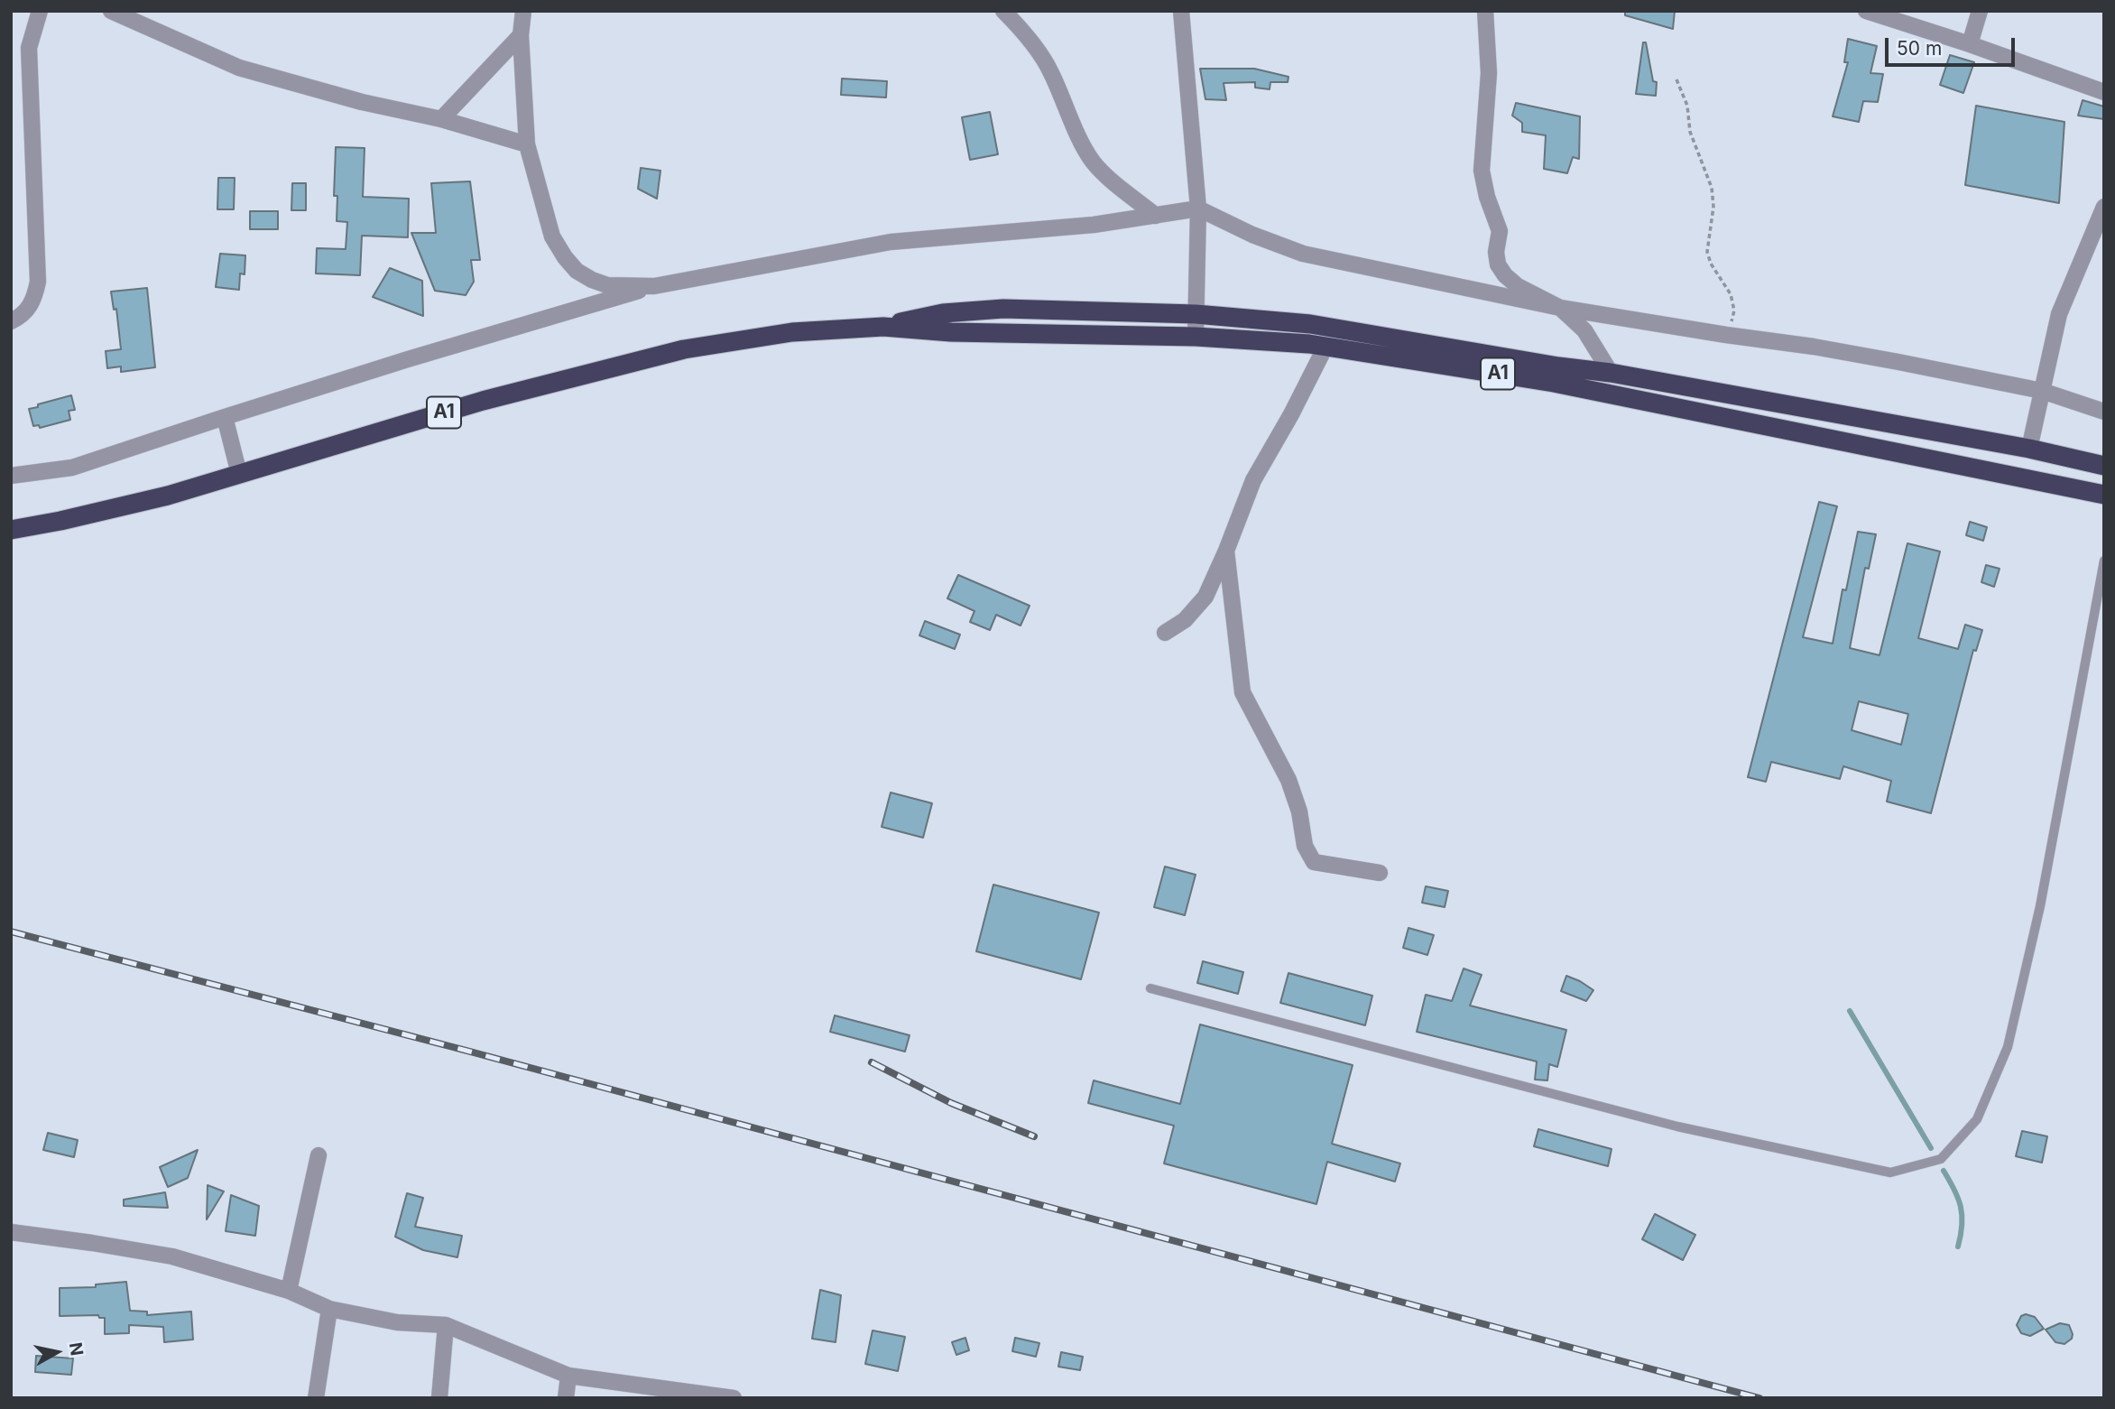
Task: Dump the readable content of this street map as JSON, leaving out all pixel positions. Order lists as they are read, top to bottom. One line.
{"streets":{"highway":["A1"]},"scale_bar":"50 m","north":"right"}
